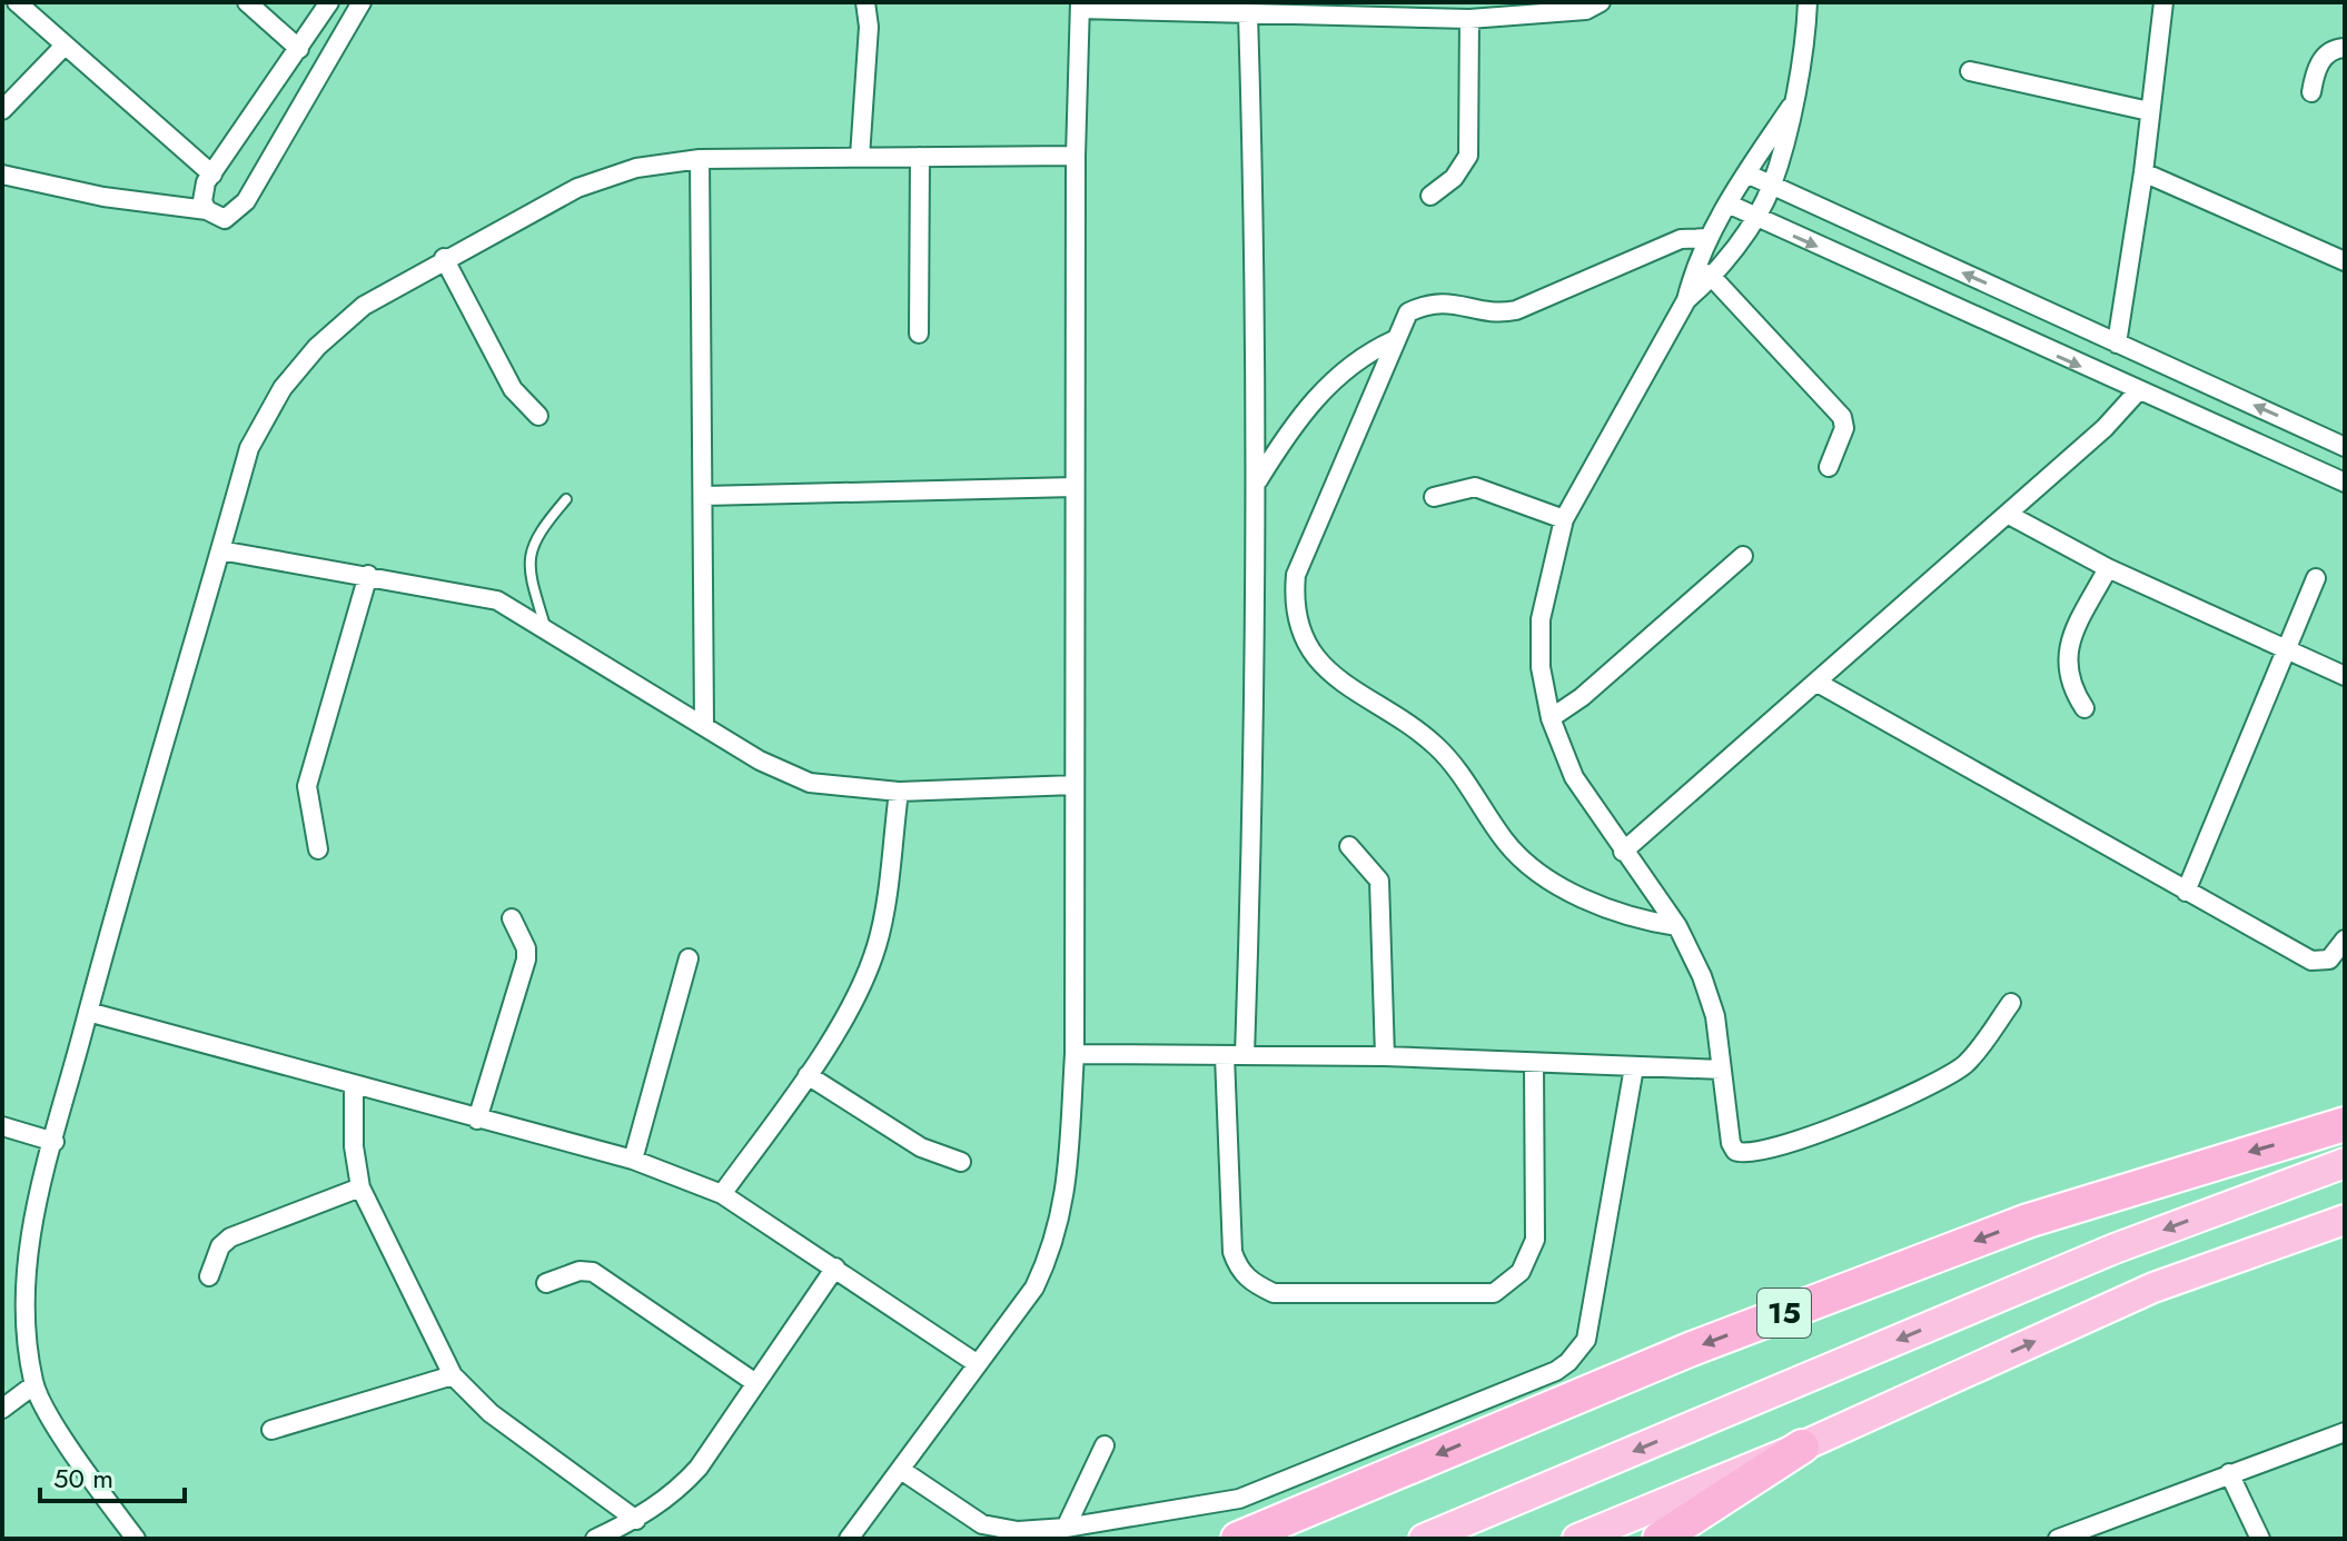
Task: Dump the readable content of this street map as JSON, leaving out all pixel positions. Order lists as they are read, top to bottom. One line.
{"streets":{"highway":["15"]},"scale_bar":"50 m"}
